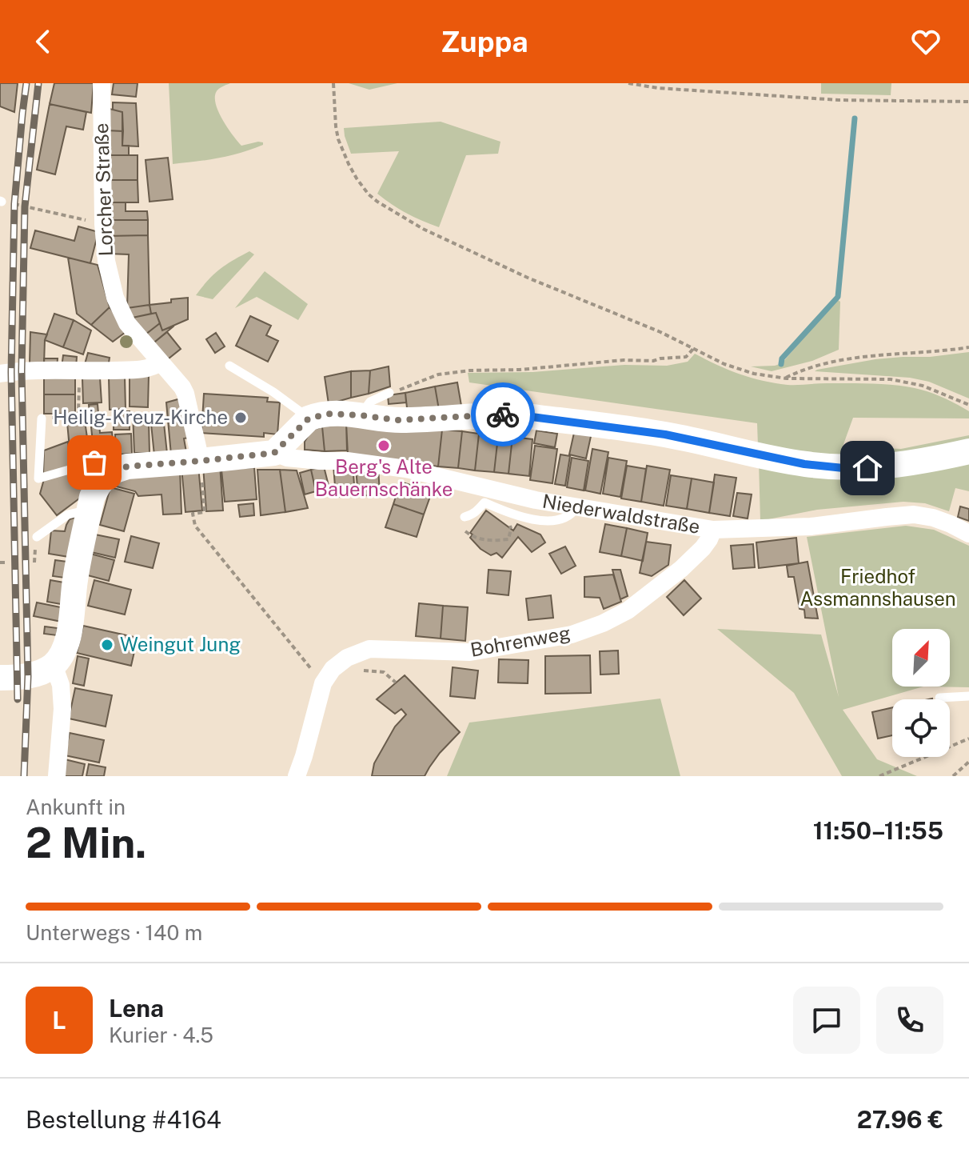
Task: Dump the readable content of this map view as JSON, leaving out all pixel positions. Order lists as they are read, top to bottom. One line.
{"streets":{"street":["Lorcher Straße","Niederwaldstraße","Bohrenweg"]},"crossings":[["Niederwaldstraße","Bohrenweg"]],"parks":["Friedhof Assmannshausen"],"places":["Heilig-Kreuz-Kirche","Berg's Alte Bauernschänke","Weingut Jung"],"north":"top right","page":{"header":"Zuppa","heading":["2 Min.","Ankunft in","11:50–11:55"],"panel":["Lena","Kurier · 4.5","Bestellung #4164","27.96 €"],"bar":"Unterwegs · 140 m","round":"L"}}
